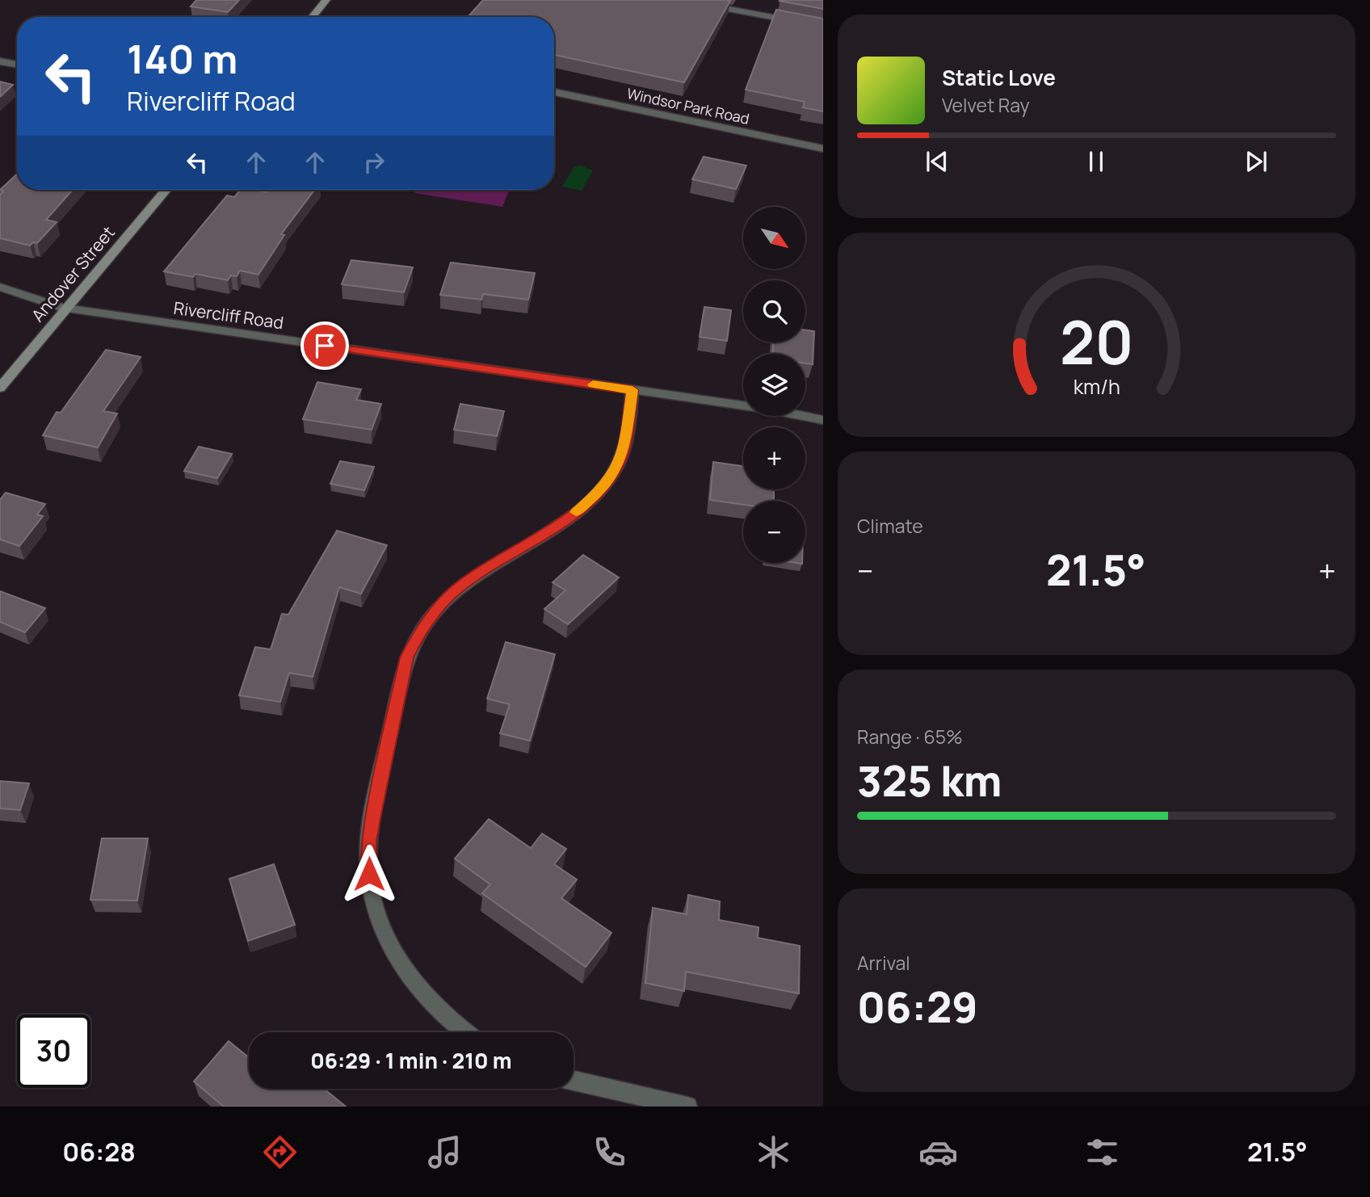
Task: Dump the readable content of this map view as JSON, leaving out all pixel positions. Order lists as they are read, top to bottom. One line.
{"streets":{"main road":["Andover Street"],"street":["Windsor Park Road","Rivercliff Road"]},"crossings":[["Andover Street","Rivercliff Road"]],"north":"bottom right","page":{"turn":["140 m","Rivercliff Road"],"song":["Static Love","Velvet Ray"],"map_buttons":["+","−"],"tile":["Climate",["Range · 65%","325 km"],["Arrival","06:29"]],"heat":["−","21.5°","+"],"limit":"30","trip":"06:29 · 1 min · 210 m","tabs":["06:28","21.5°"],"gauge":["20","km/h"]}}
